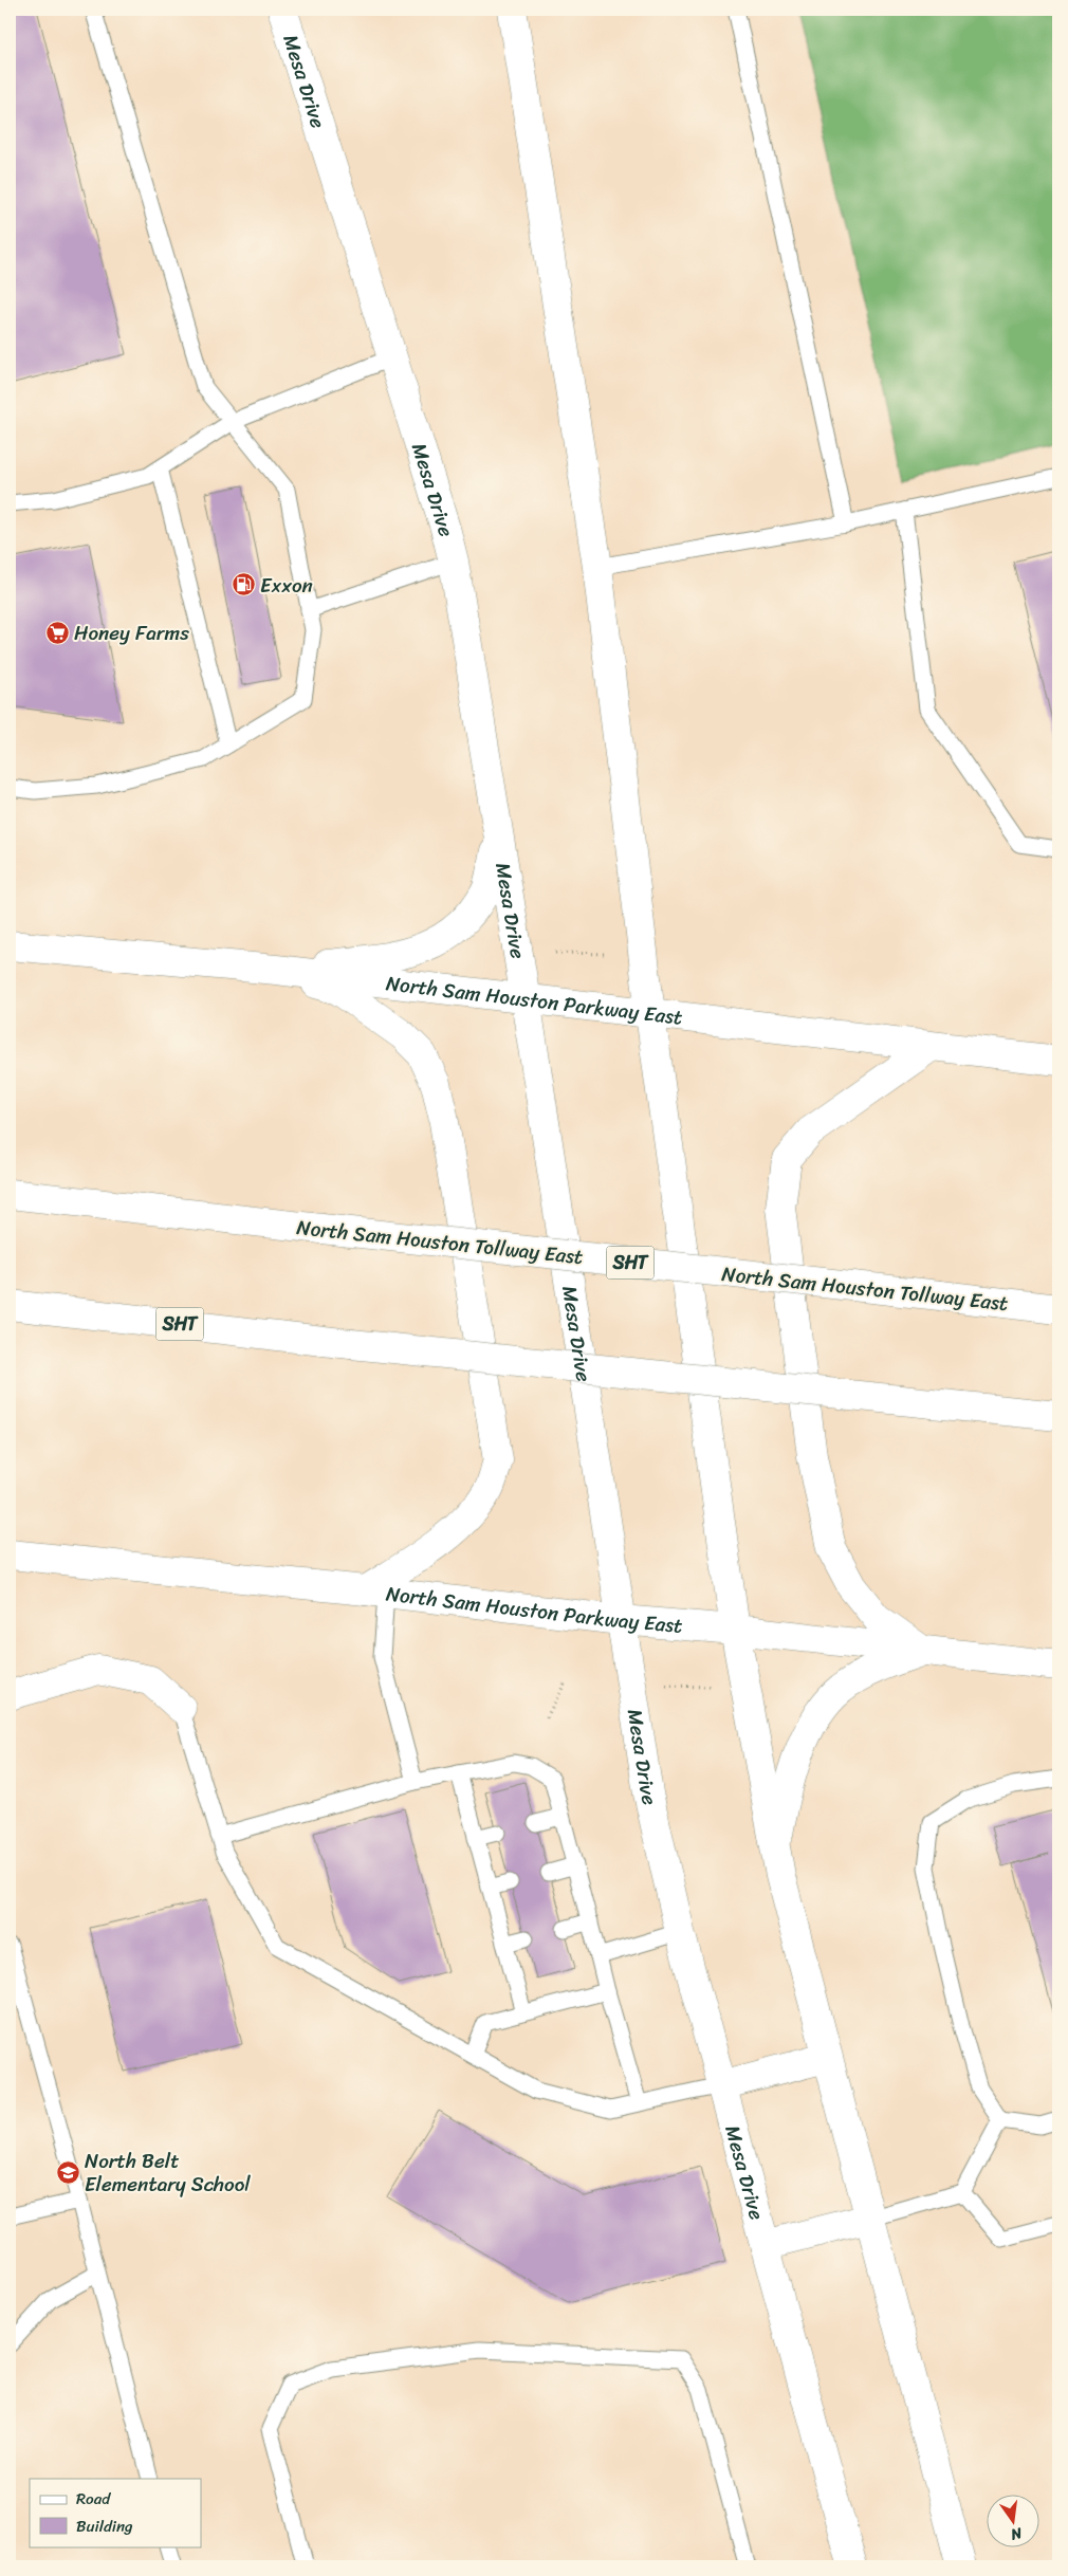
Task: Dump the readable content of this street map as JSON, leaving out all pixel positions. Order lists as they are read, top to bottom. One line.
{"streets":{"main road":["Mesa Drive","North Sam Houston Parkway East","North Sam Houston Tollway East","SHT"]},"crossings":[["Mesa Drive","North Sam Houston Parkway East"]],"places":{"fuel station":["Exxon"],"supermarket":["Honey Farms"],"school or university":["North Belt Elementary School"]},"legend":["Road","Building"],"north":"bottom"}
